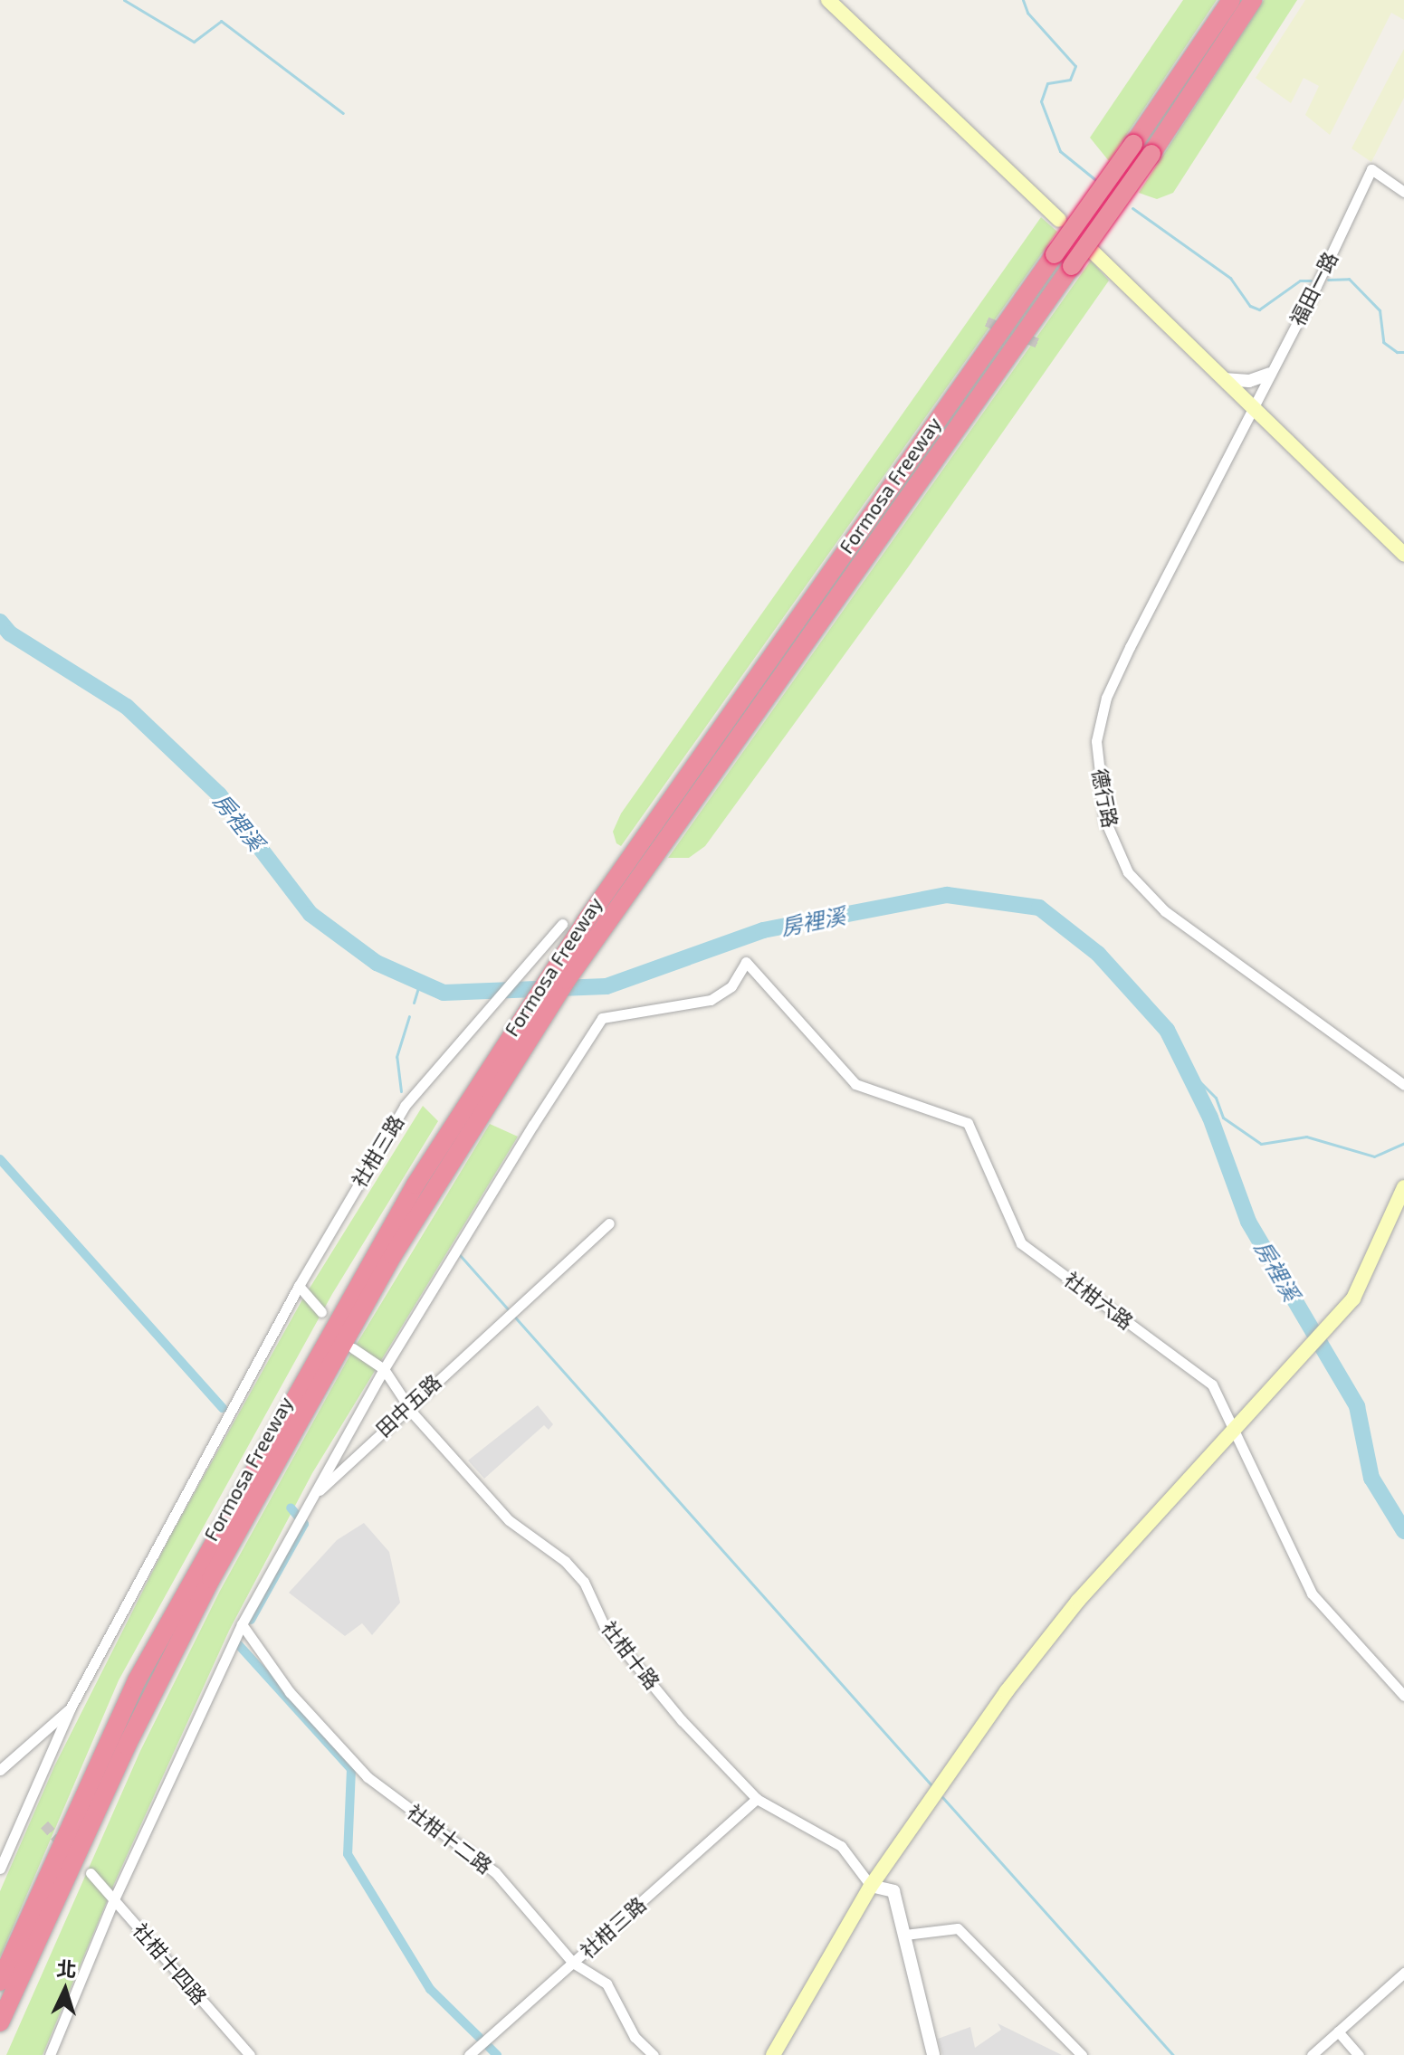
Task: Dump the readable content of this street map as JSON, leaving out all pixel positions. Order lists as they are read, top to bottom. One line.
{"streets":{"highway":["Formosa Freeway"],"street":["福田一路","德行路","社柑三路","社柑六路","田中五路","社柑十路","社柑十二路","社柑十四路"]},"crossings":[["福田一路","德行路"],["社柑三路","社柑十路"],["社柑三路","社柑十二路"],["社柑六路","社柑十路"],["田中五路","社柑十路"]],"water":["房裡溪"],"north":"top"}
